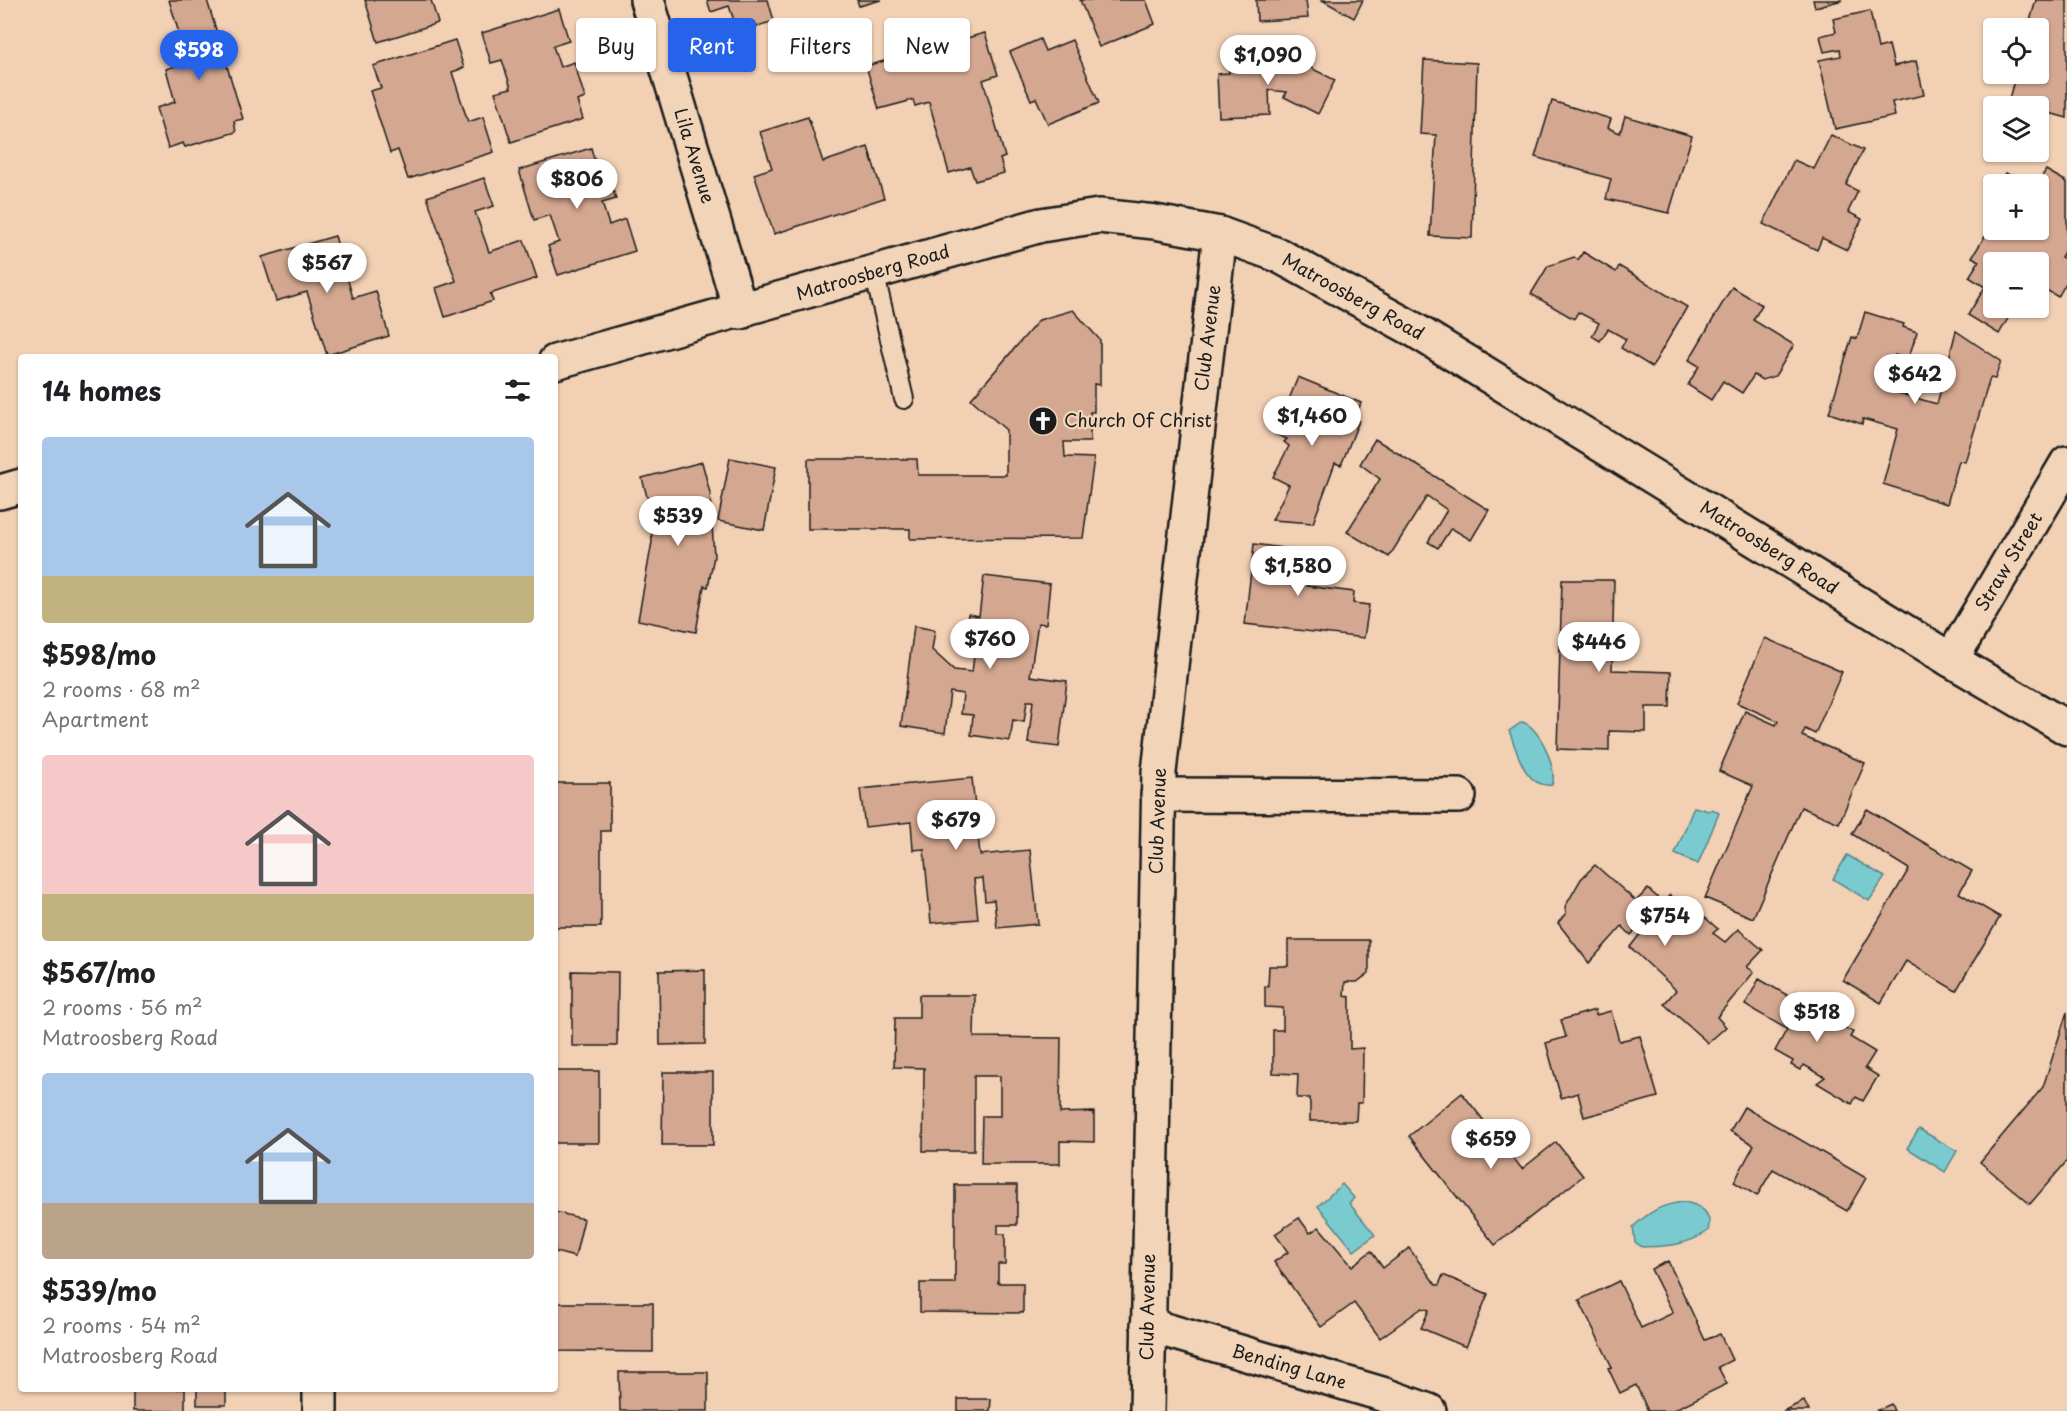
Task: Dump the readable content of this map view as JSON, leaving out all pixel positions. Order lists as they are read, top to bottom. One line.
{"streets":{"street":["Lila Avenue","Matroosberg Road","Club Avenue","Straw Street","Bending Lane"]},"crossings":[["Lila Avenue","Matroosberg Road"],["Matroosberg Road","Club Avenue"],["Matroosberg Road","Straw Street"],["Club Avenue","Bending Lane"]],"places":{"church":["Church Of Christ"]},"page":{"map_buttons":["+","−"],"chip":["Buy","Rent","Filters","New"],"price":["$598","$1,090","$806","$567","$642","$1,460","$539","$1,580","$760","$446","$679","$754","$518","$659"],"heading":"14 homes","list":[{"name":"$598/mo","note":"2 rooms · 68 m² · Apartment"},{"name":"$567/mo","note":"2 rooms · 56 m² · Matroosberg Road"},{"name":"$539/mo","note":"2 rooms · 54 m² · Matroosberg Road"}]}}
